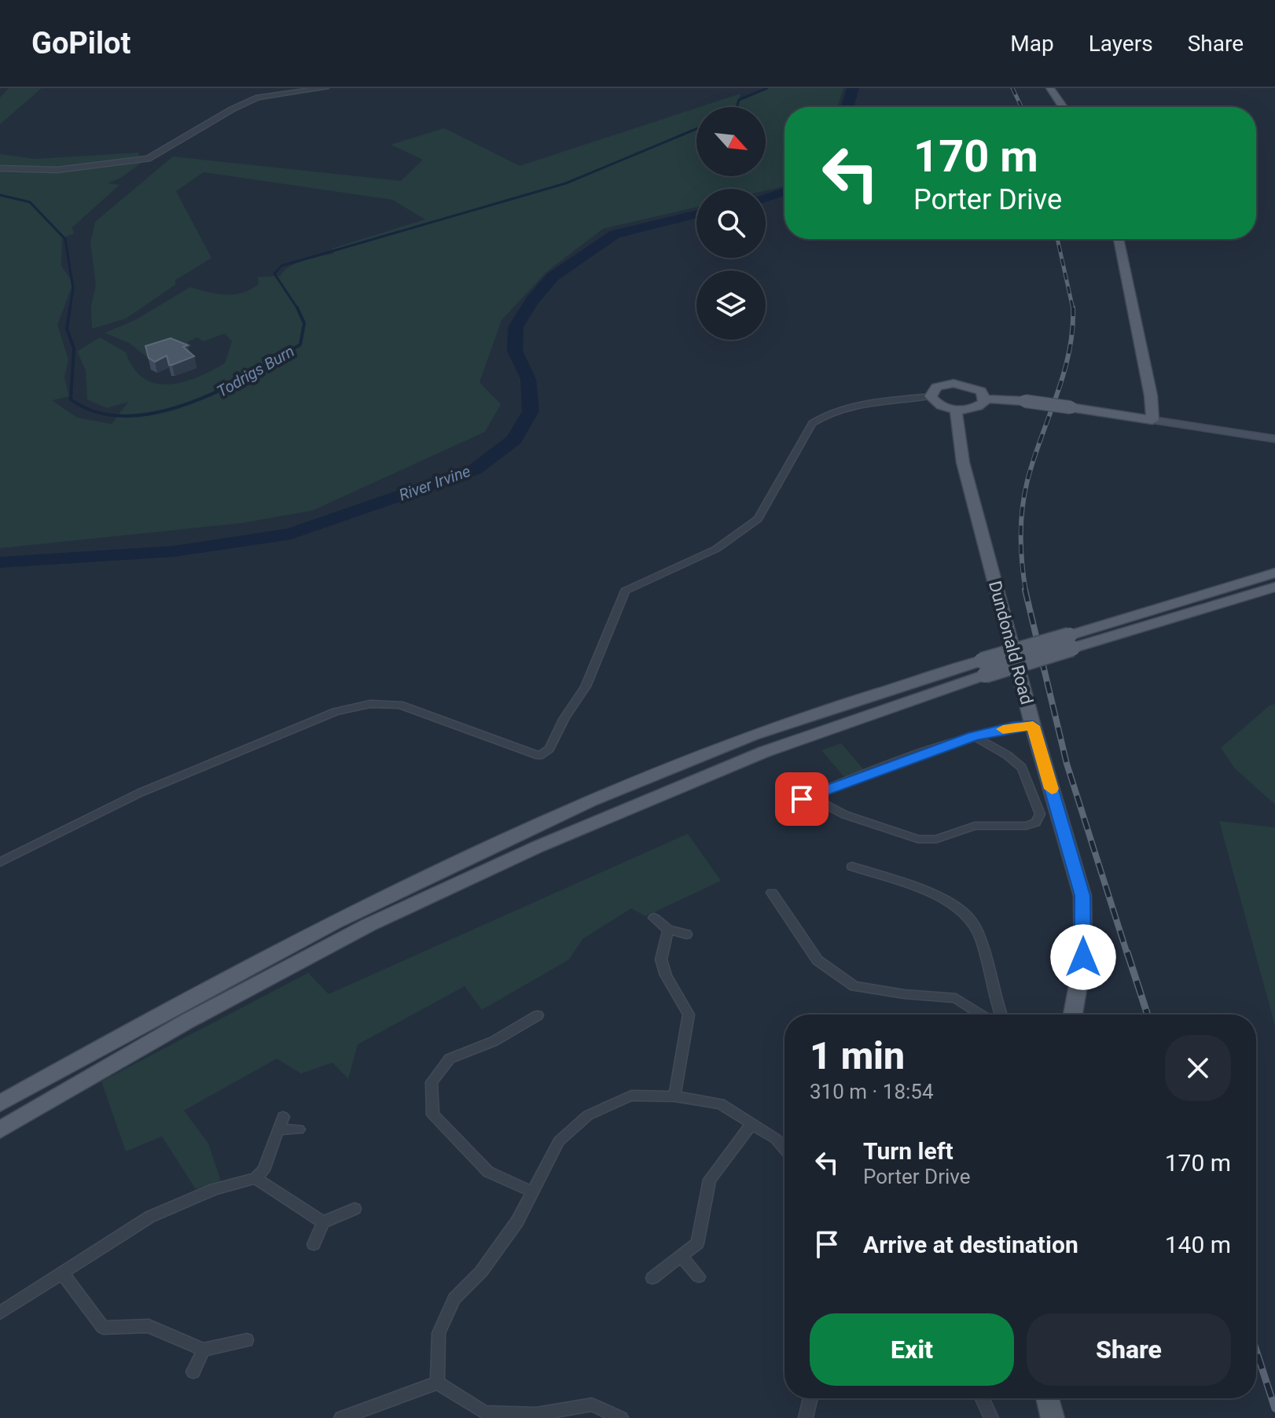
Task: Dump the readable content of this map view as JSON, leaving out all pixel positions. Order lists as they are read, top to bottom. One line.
{"streets":{"main road":["Dundonald Road"]},"water":["Todrigs Burn","River Irvine"],"north":"bottom right","page":{"header":"GoPilot","nav":["Map","Layers","Share"],"turn":["170 m","Porter Drive"],"heading":["1 min","310 m · 18:54"],"list":[{"name":"Turn left","note":"Porter Drive","value":"170 m"},{"name":"Arrive at destination","value":"140 m"}],"buttons":["Exit","Share"]}}
